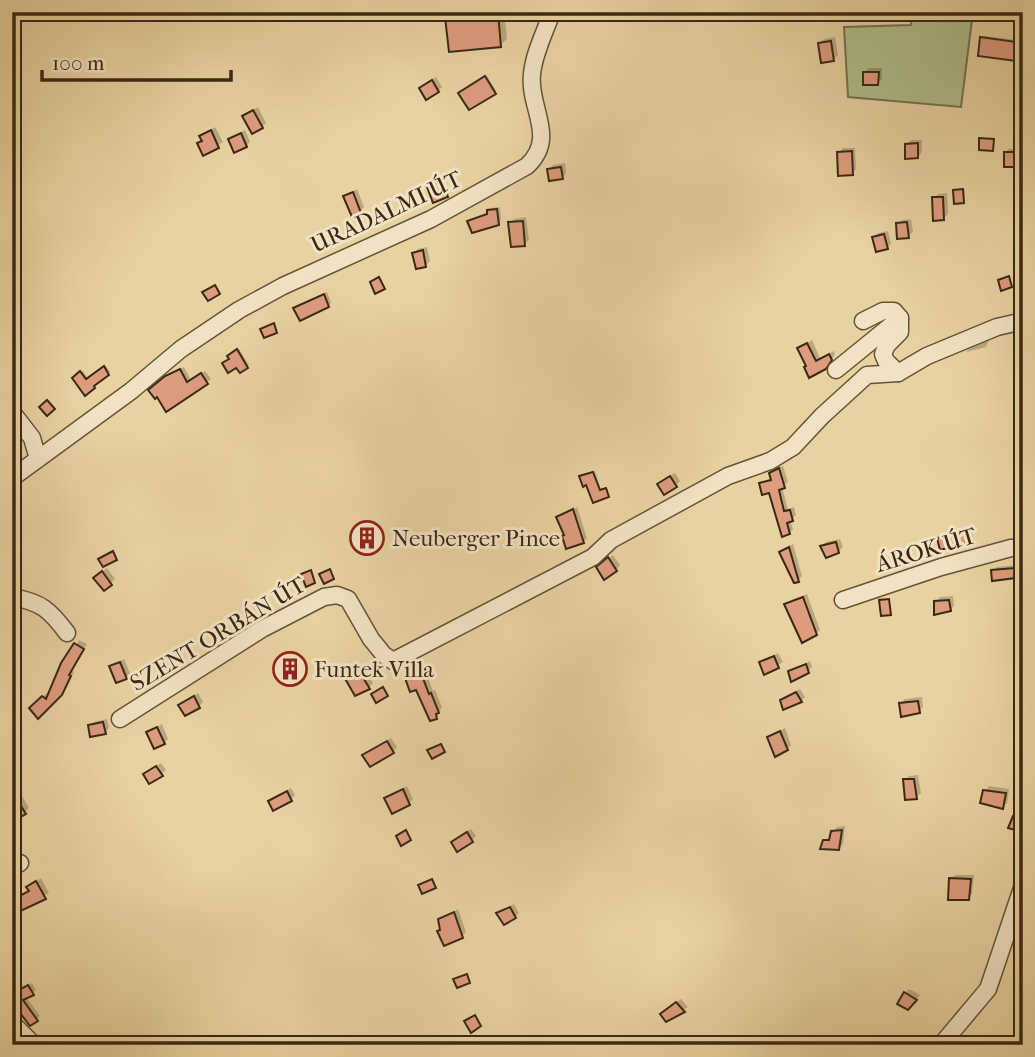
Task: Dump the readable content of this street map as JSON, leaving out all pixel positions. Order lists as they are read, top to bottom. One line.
{"streets":{"street":["URADALMI ÚT","ÁROK ÚT","SZENT ORBÁN ÚT"]},"places":{"building":["Neuberger Pince","Funtek Villa"]},"scale_bar":"100 m"}
